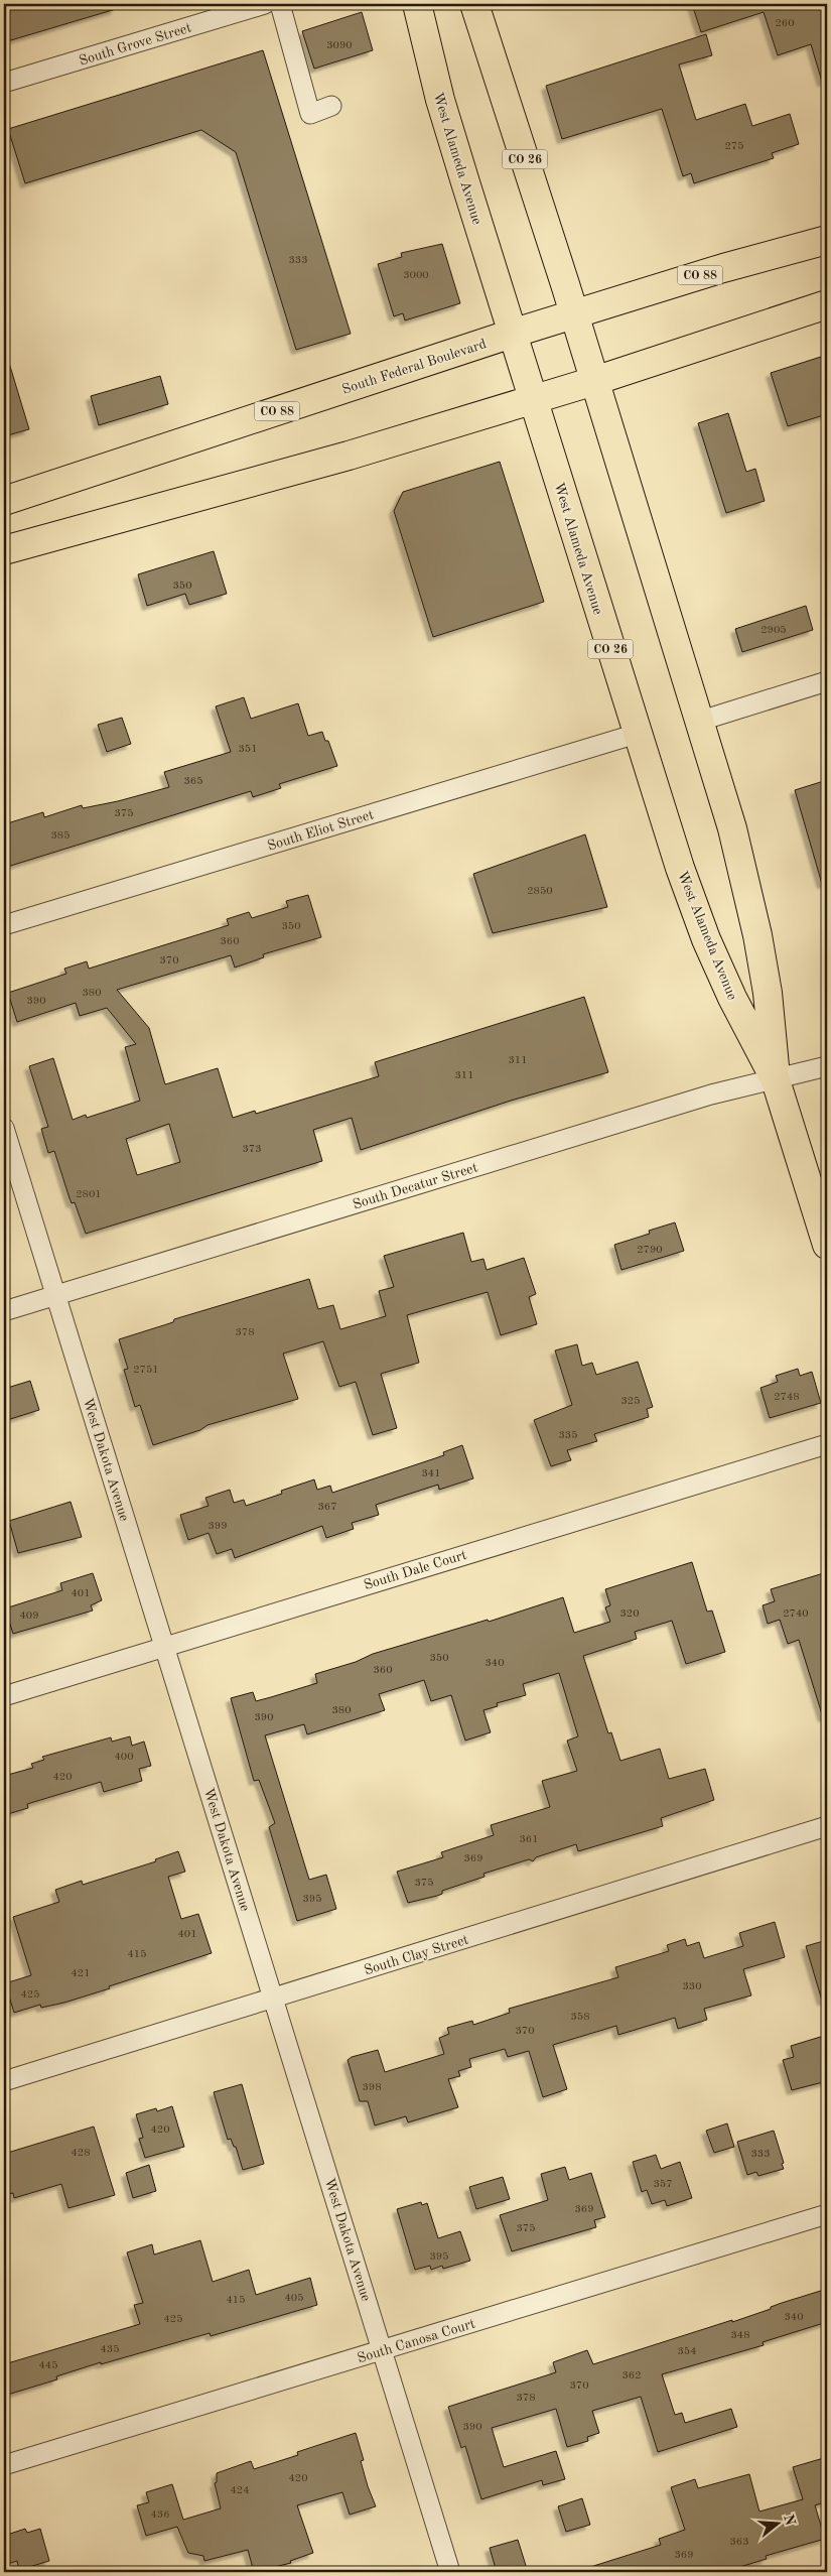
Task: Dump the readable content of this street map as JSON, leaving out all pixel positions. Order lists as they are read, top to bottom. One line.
{"streets":{"main road":["West Alameda Avenue","CO 26","CO 88","South Federal Boulevard"],"street":["South Grove Street","South Eliot Street","South Decatur Street","West Dakota Avenue","South Dale Court","South Clay Street","South Canosa Court"]},"crossings":[["West Alameda Avenue","South Federal Boulevard"],["West Alameda Avenue","South Eliot Street"],["West Alameda Avenue","South Decatur Street"],["South Decatur Street","West Dakota Avenue"],["West Dakota Avenue","South Dale Court"],["West Dakota Avenue","South Clay Street"],["West Dakota Avenue","South Canosa Court"]],"house_numbers":["260","3090","275","333","3000","350","2905","351","365","375","385","2850","350","360","370","380","390","311","311","373","2801","2790","378","2751","2748","325","335","341","367","399","401","320","2740","409","350","340","360","380","390","400","420","361","369","375","395","401","415","421","330","425","358","370","398","420","428","333","357","369","375","395","405","415","340","425","348","435","354","445","362","370","378","390","420","424","436","363","369"],"north":"right"}
